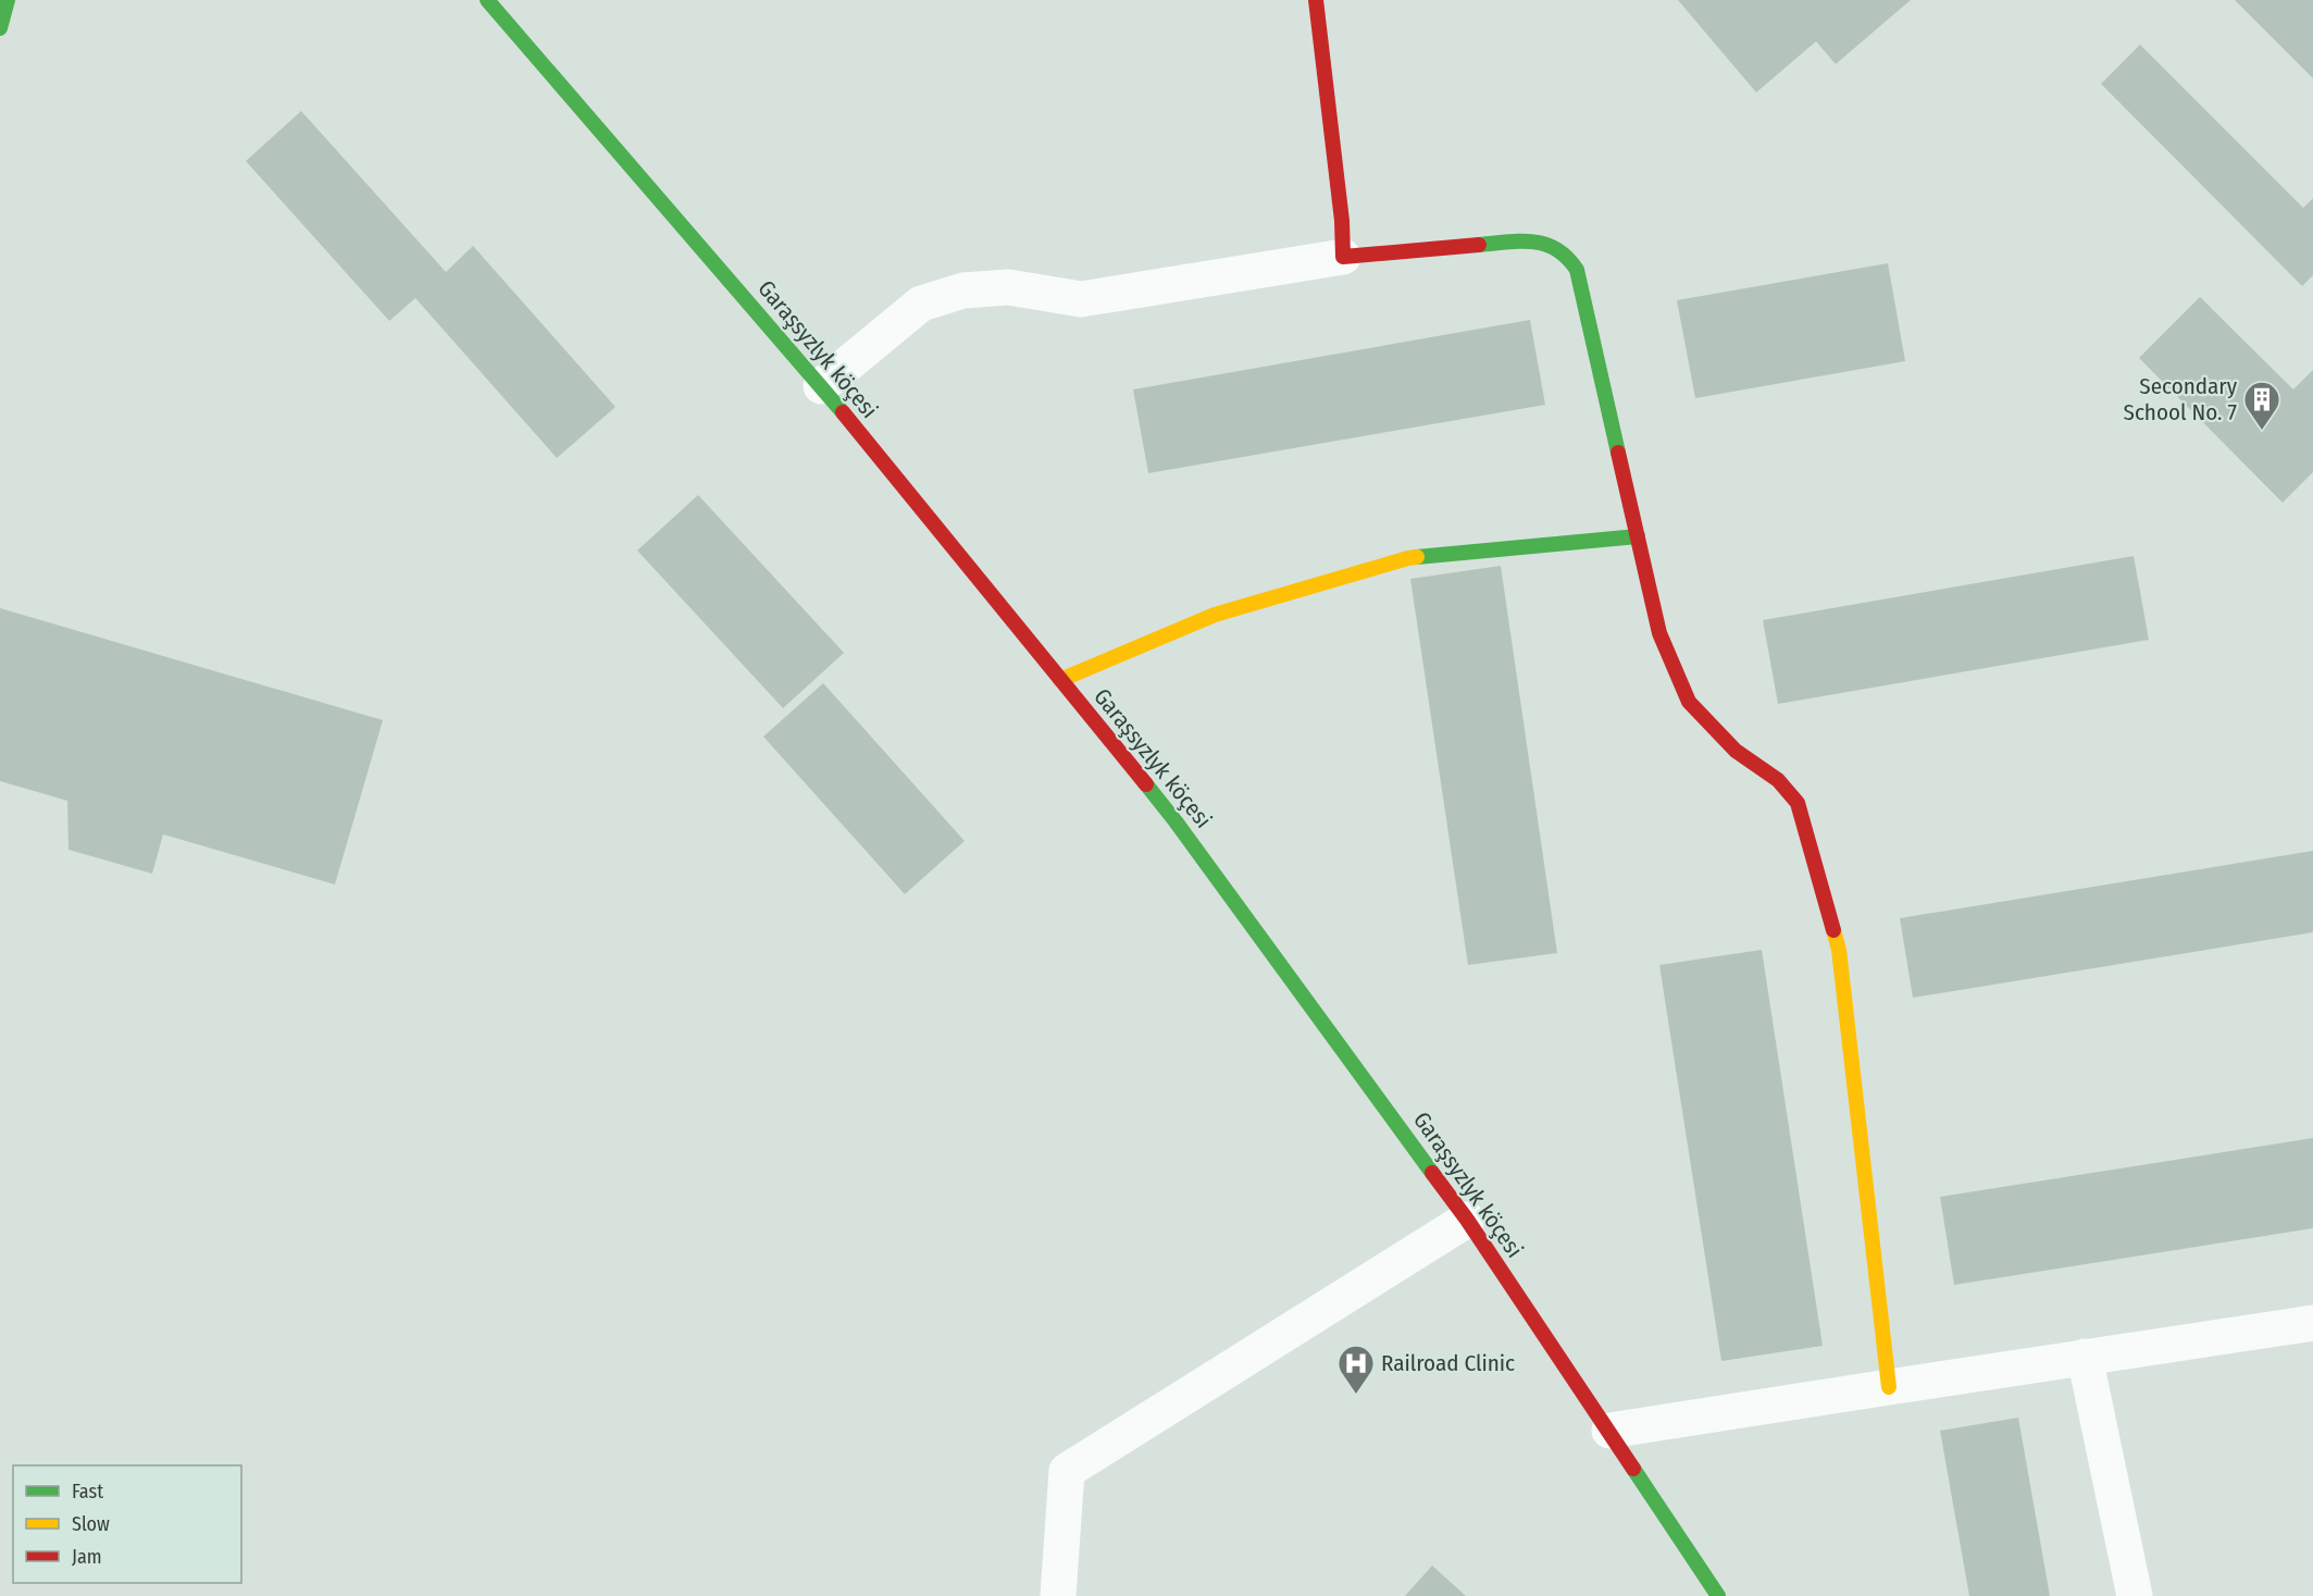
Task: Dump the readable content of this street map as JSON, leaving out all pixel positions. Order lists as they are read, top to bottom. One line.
{"streets":{"street":["Garaşsyzlyk köçesi"]},"places":{"building":["Secondary School No. 7"],"hospital":["Railroad Clinic"]},"legend":["Fast","Slow","Jam"]}
